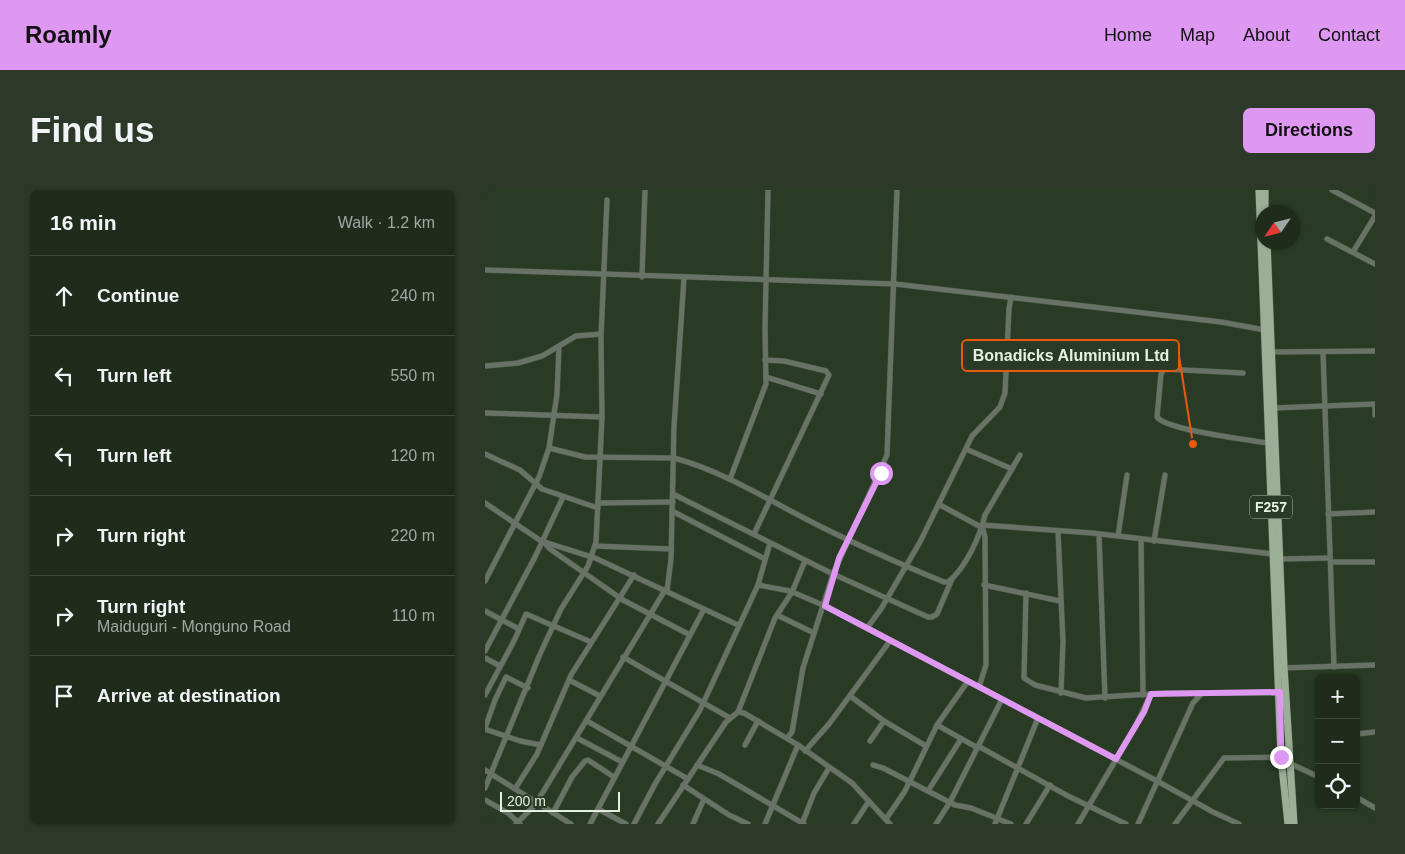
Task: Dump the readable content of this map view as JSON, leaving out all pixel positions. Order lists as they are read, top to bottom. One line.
{"streets":{"main road":["F257"]},"places":["Bonadicks Aluminium Ltd"],"scale_bar":"200 m","north":"bottom left","page":{"header":"Roamly","nav":["Home","Map","About","Contact"],"buttons":"Directions","title":"Find us","heading":["16 min","Walk · 1.2 km"],"list":[["Continue","240 m"],["Turn left","550 m"],["Turn left","120 m"],["Turn right","220 m"],["Turn right","Maiduguri - Monguno Road","110 m"],"Arrive at destination"],"map_buttons":["+","−"],"scale":"200 m"}}
